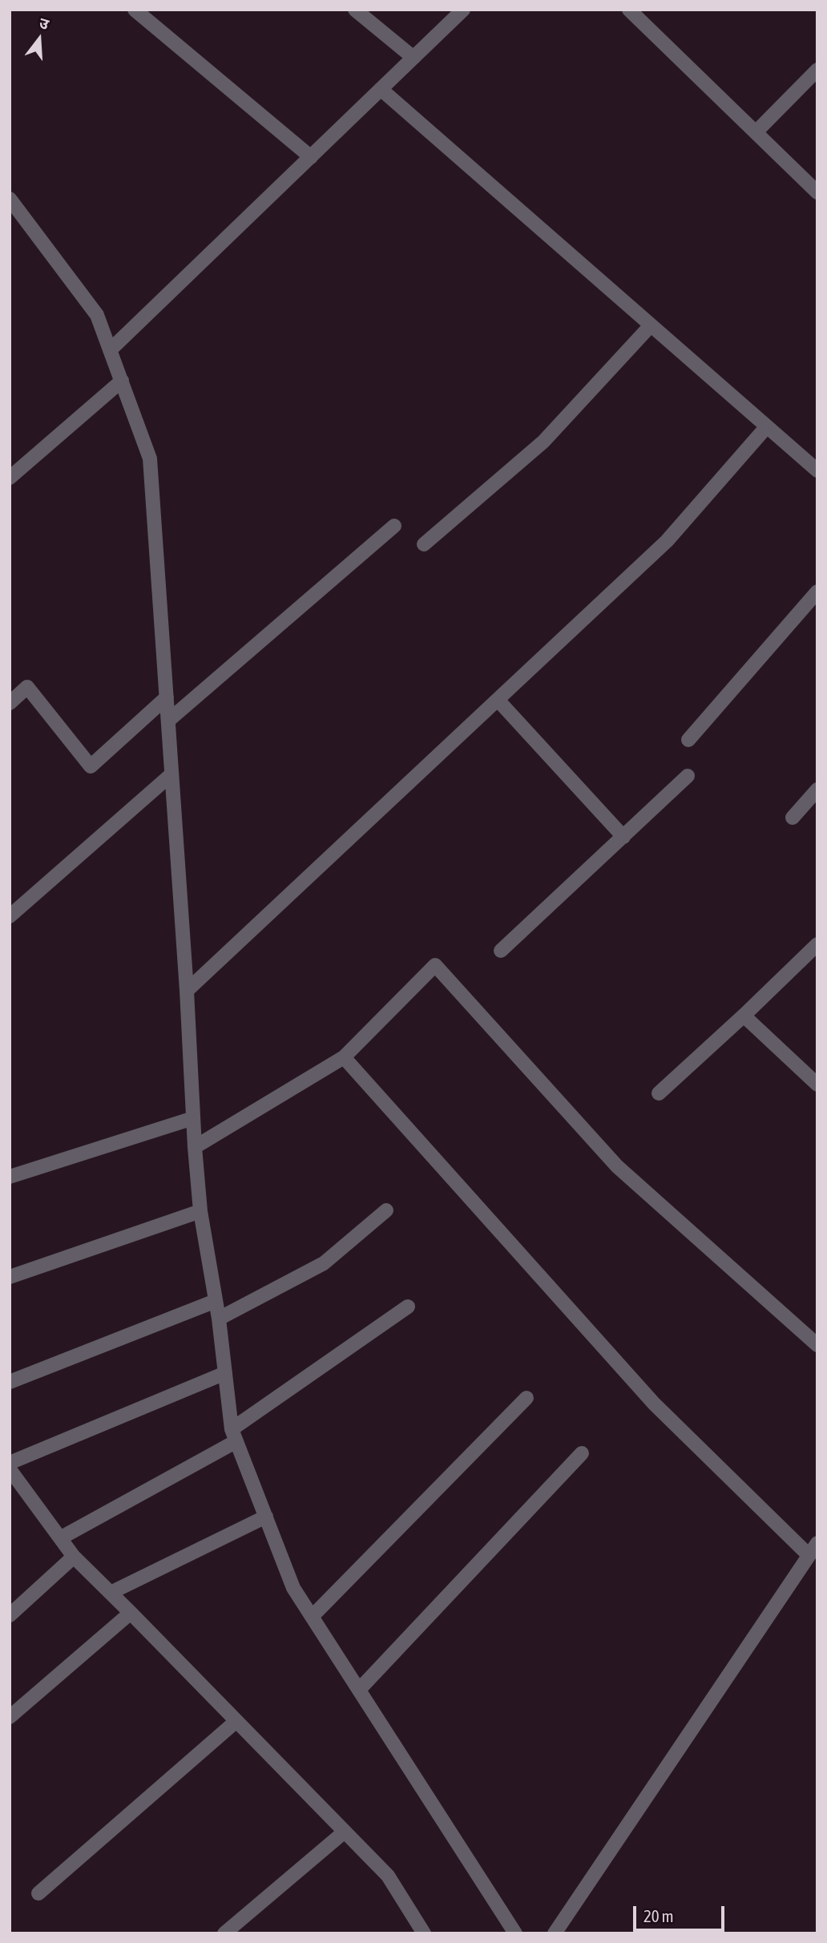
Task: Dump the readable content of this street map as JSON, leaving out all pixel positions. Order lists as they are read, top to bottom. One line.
{"scale_bar":"20 m","north":"top"}
